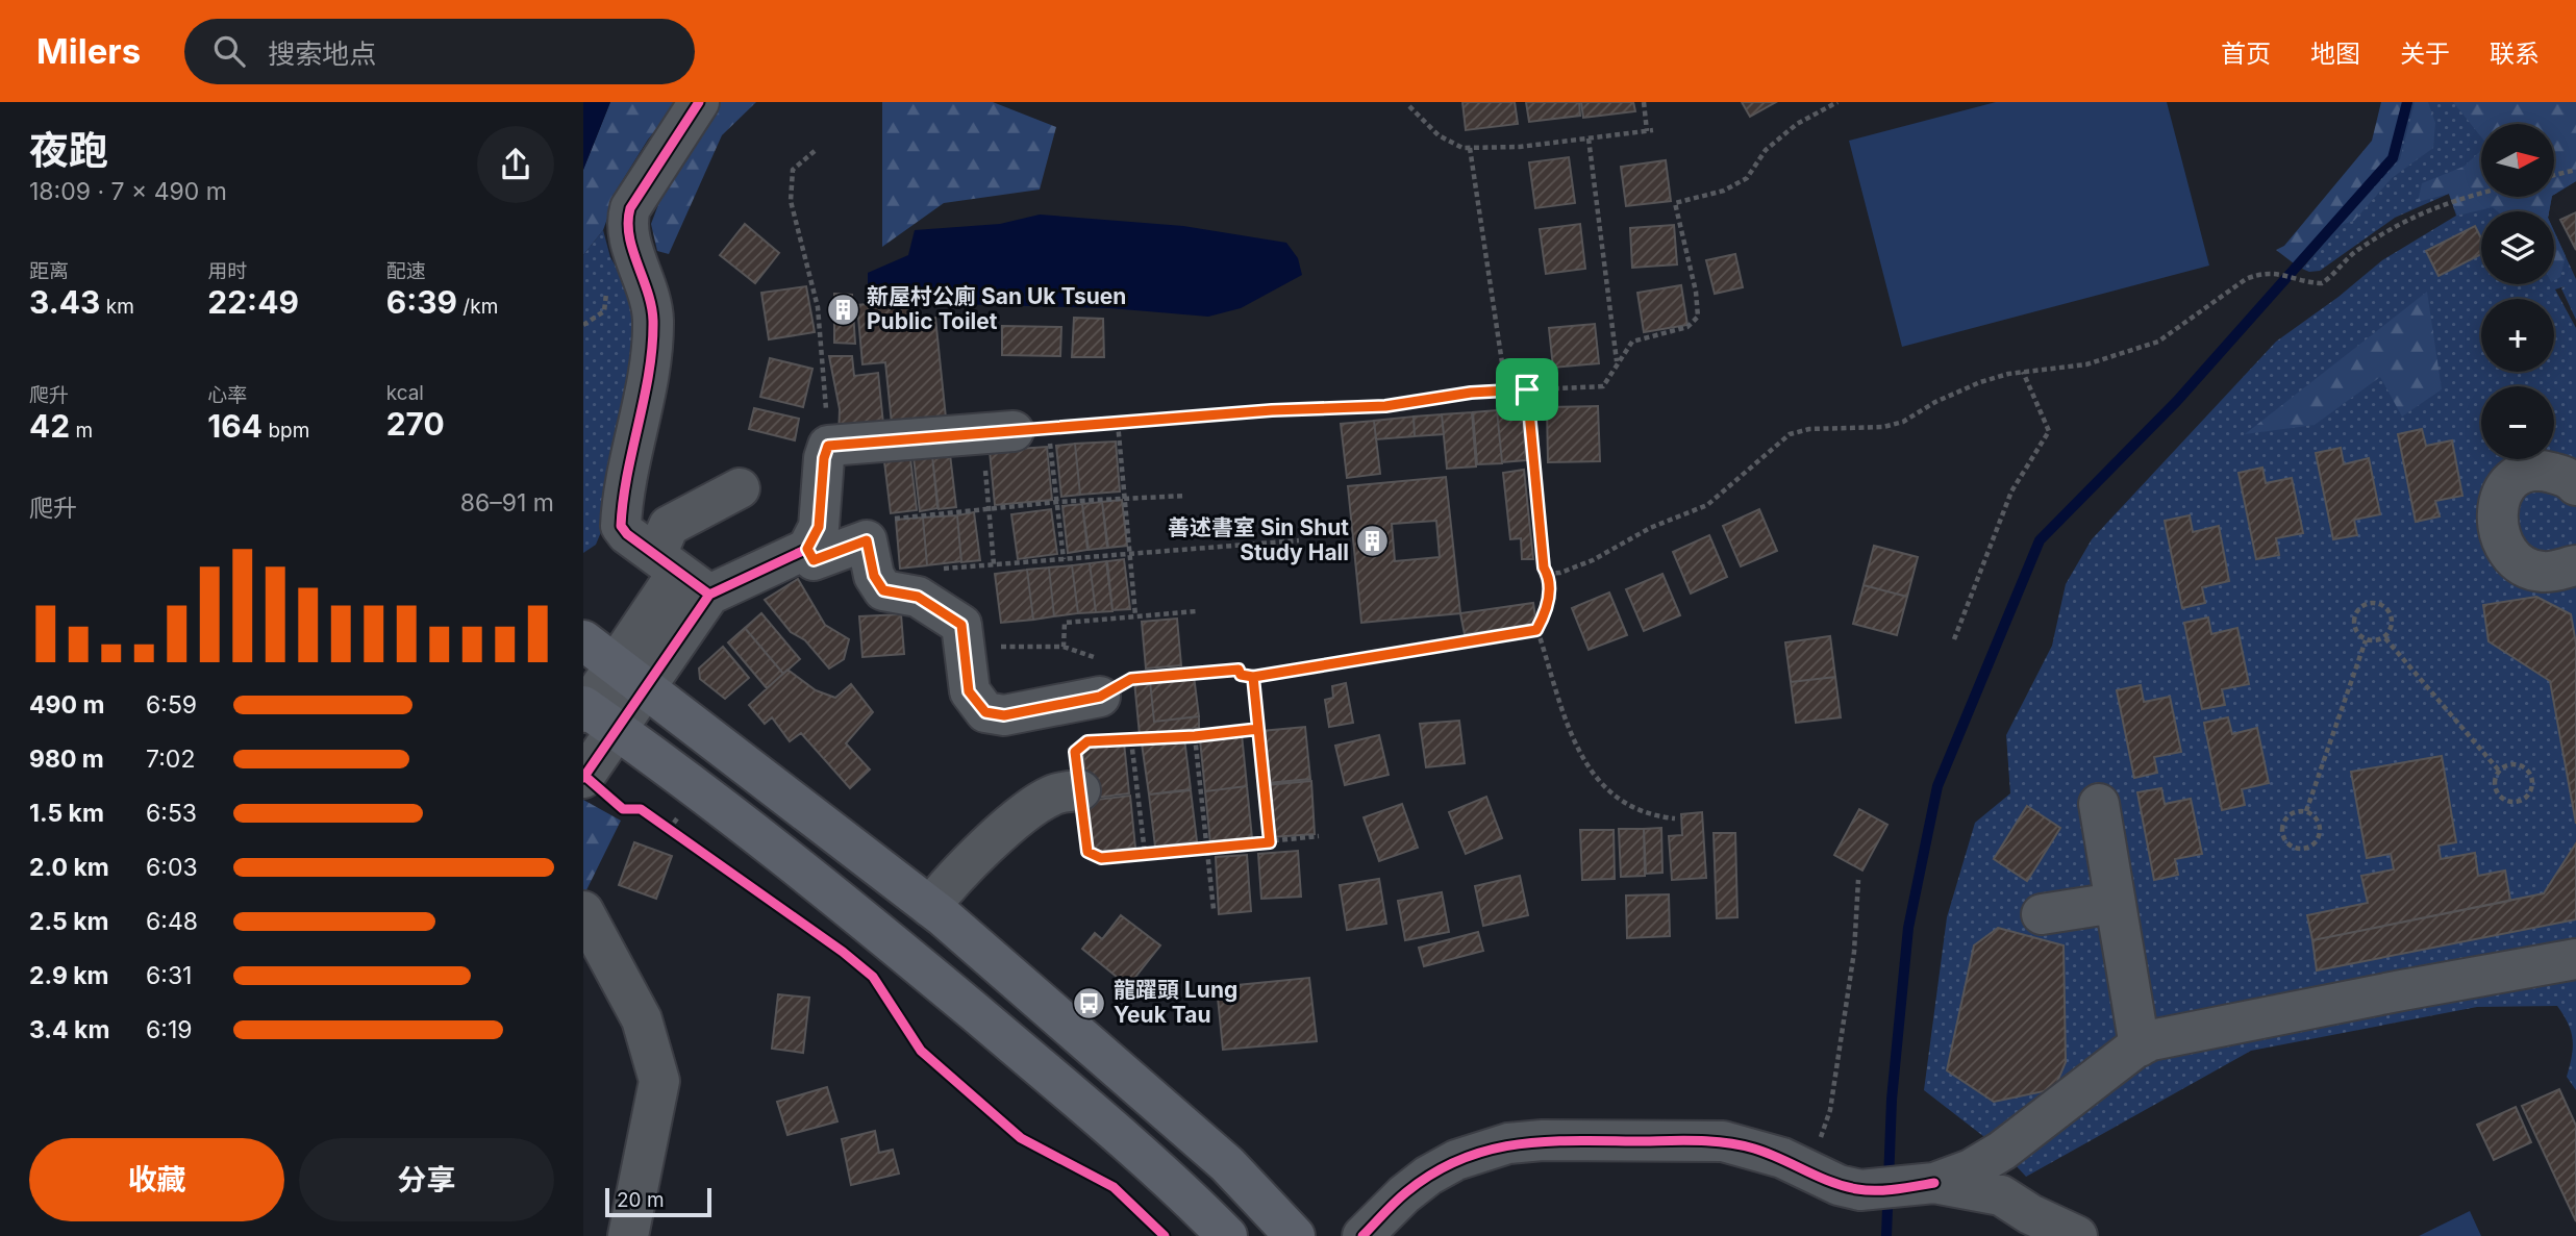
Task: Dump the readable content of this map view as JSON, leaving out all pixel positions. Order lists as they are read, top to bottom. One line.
{"places":{"building":["新屋村公廁 San Uk Tsuen Public Toilet","善述書室 Sin Shut Study Hall"],"bus stop":["龍躍頭 Lung Yeuk Tau"]},"scale_bar":"20 m","north":"right","page":{"header":"Milers","search":"搜索地点","nav":["首页","地图","关于","联系"],"heading":["夜跑","18:09 · 7 × 490 m"],"map_buttons":["+","−"],"stats":[["距离","3.43 km"],["用时","22:49"],["配速","6:39 /km"],["爬升","42 m"],["心率","164 bpm"],["kcal","270"]],"chart":["爬升","86–91 m"],"list":[{"name":"490 m","note":"6:59"},{"name":"980 m","note":"7:02"},{"name":"1.5 km","note":"6:53"},{"name":"2.0 km","note":"6:03"},{"name":"2.5 km","note":"6:48"},{"name":"2.9 km","note":"6:31"},{"name":"3.4 km","note":"6:19"}],"buttons":["收藏","分享"],"scale":"20 m"}}
